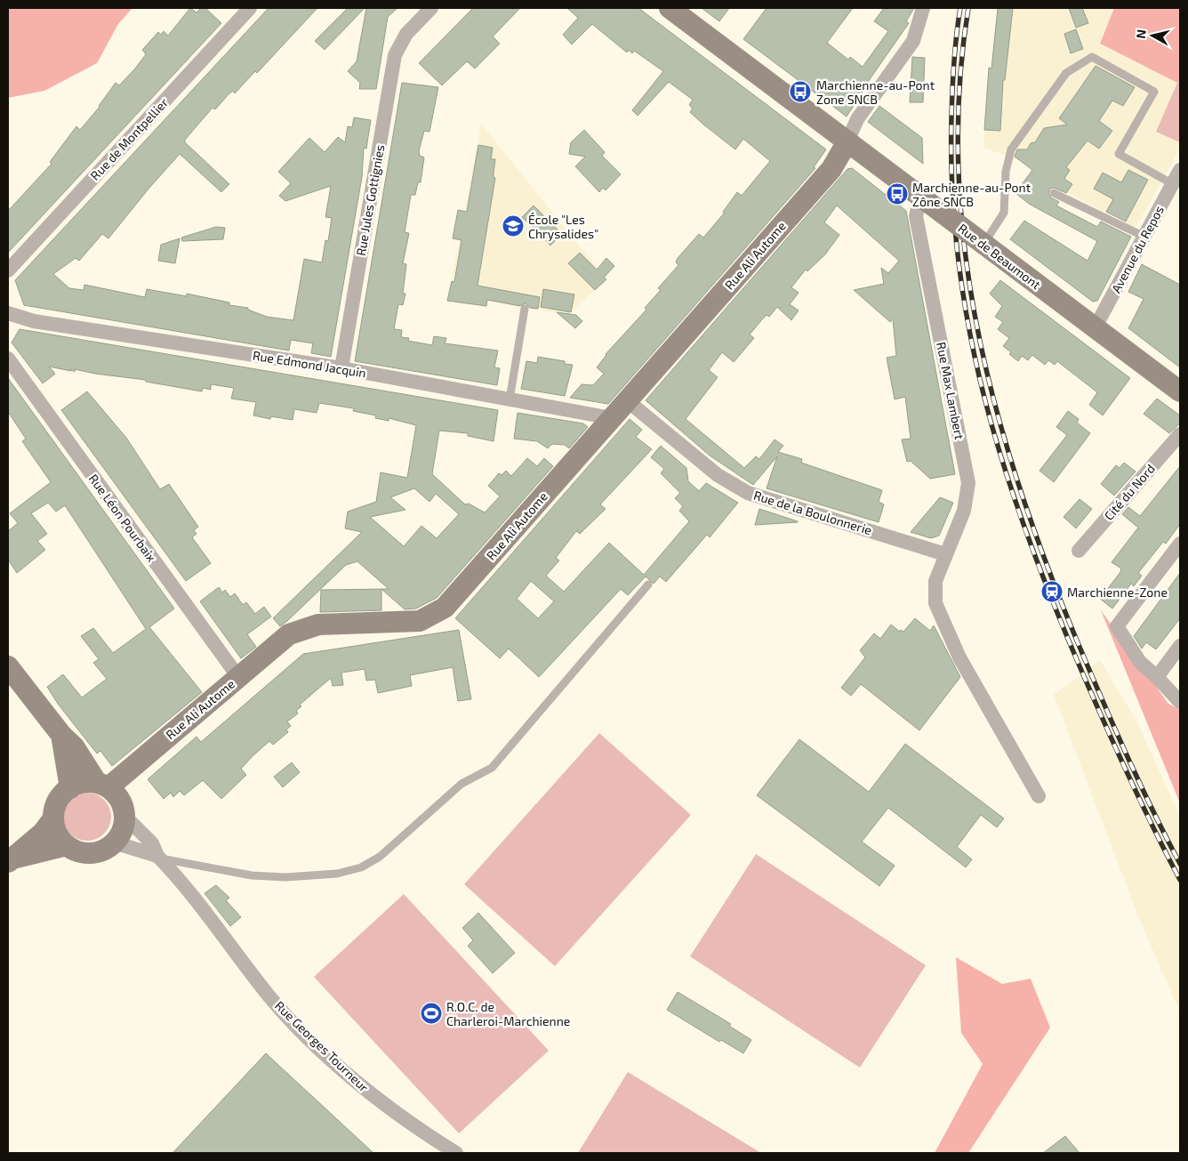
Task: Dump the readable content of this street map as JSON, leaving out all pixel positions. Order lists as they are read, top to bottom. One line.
{"streets":{"street":["Rue de Montpellier","Rue Jules Gottignies","Avenue du Repos","Rue Ali Autome","Rue de Beaumont","Rue Edmond Jacquin","Rue Max Lambert","Cité du Nord","Rue de la Boulonnerie","Rue Léon Pourbaix","Rue Georges Tourneur"]},"crossings":[["Rue Jules Gottignies","Rue Edmond Jacquin"],["Avenue du Repos","Rue de Beaumont"],["Rue Ali Autome","Rue de Beaumont"],["Rue Ali Autome","Rue Edmond Jacquin"],["Rue Ali Autome","Rue de la Boulonnerie"],["Rue Ali Autome","Rue Léon Pourbaix"],["Rue Ali Autome","Rue Georges Tourneur"],["Rue de Beaumont","Rue Max Lambert"],["Rue Max Lambert","Rue de la Boulonnerie"]],"places":{"bus stop":["Marchienne-au-Pont Zone SNCB","Marchienne-au-Pont Zône SNCB"],"school or university":["École \"Les Chrysalides\""],"station":["Marchienne-Zone"],"sports":["R.O.C. de Charleroi-Marchienne"]},"north":"left"}
